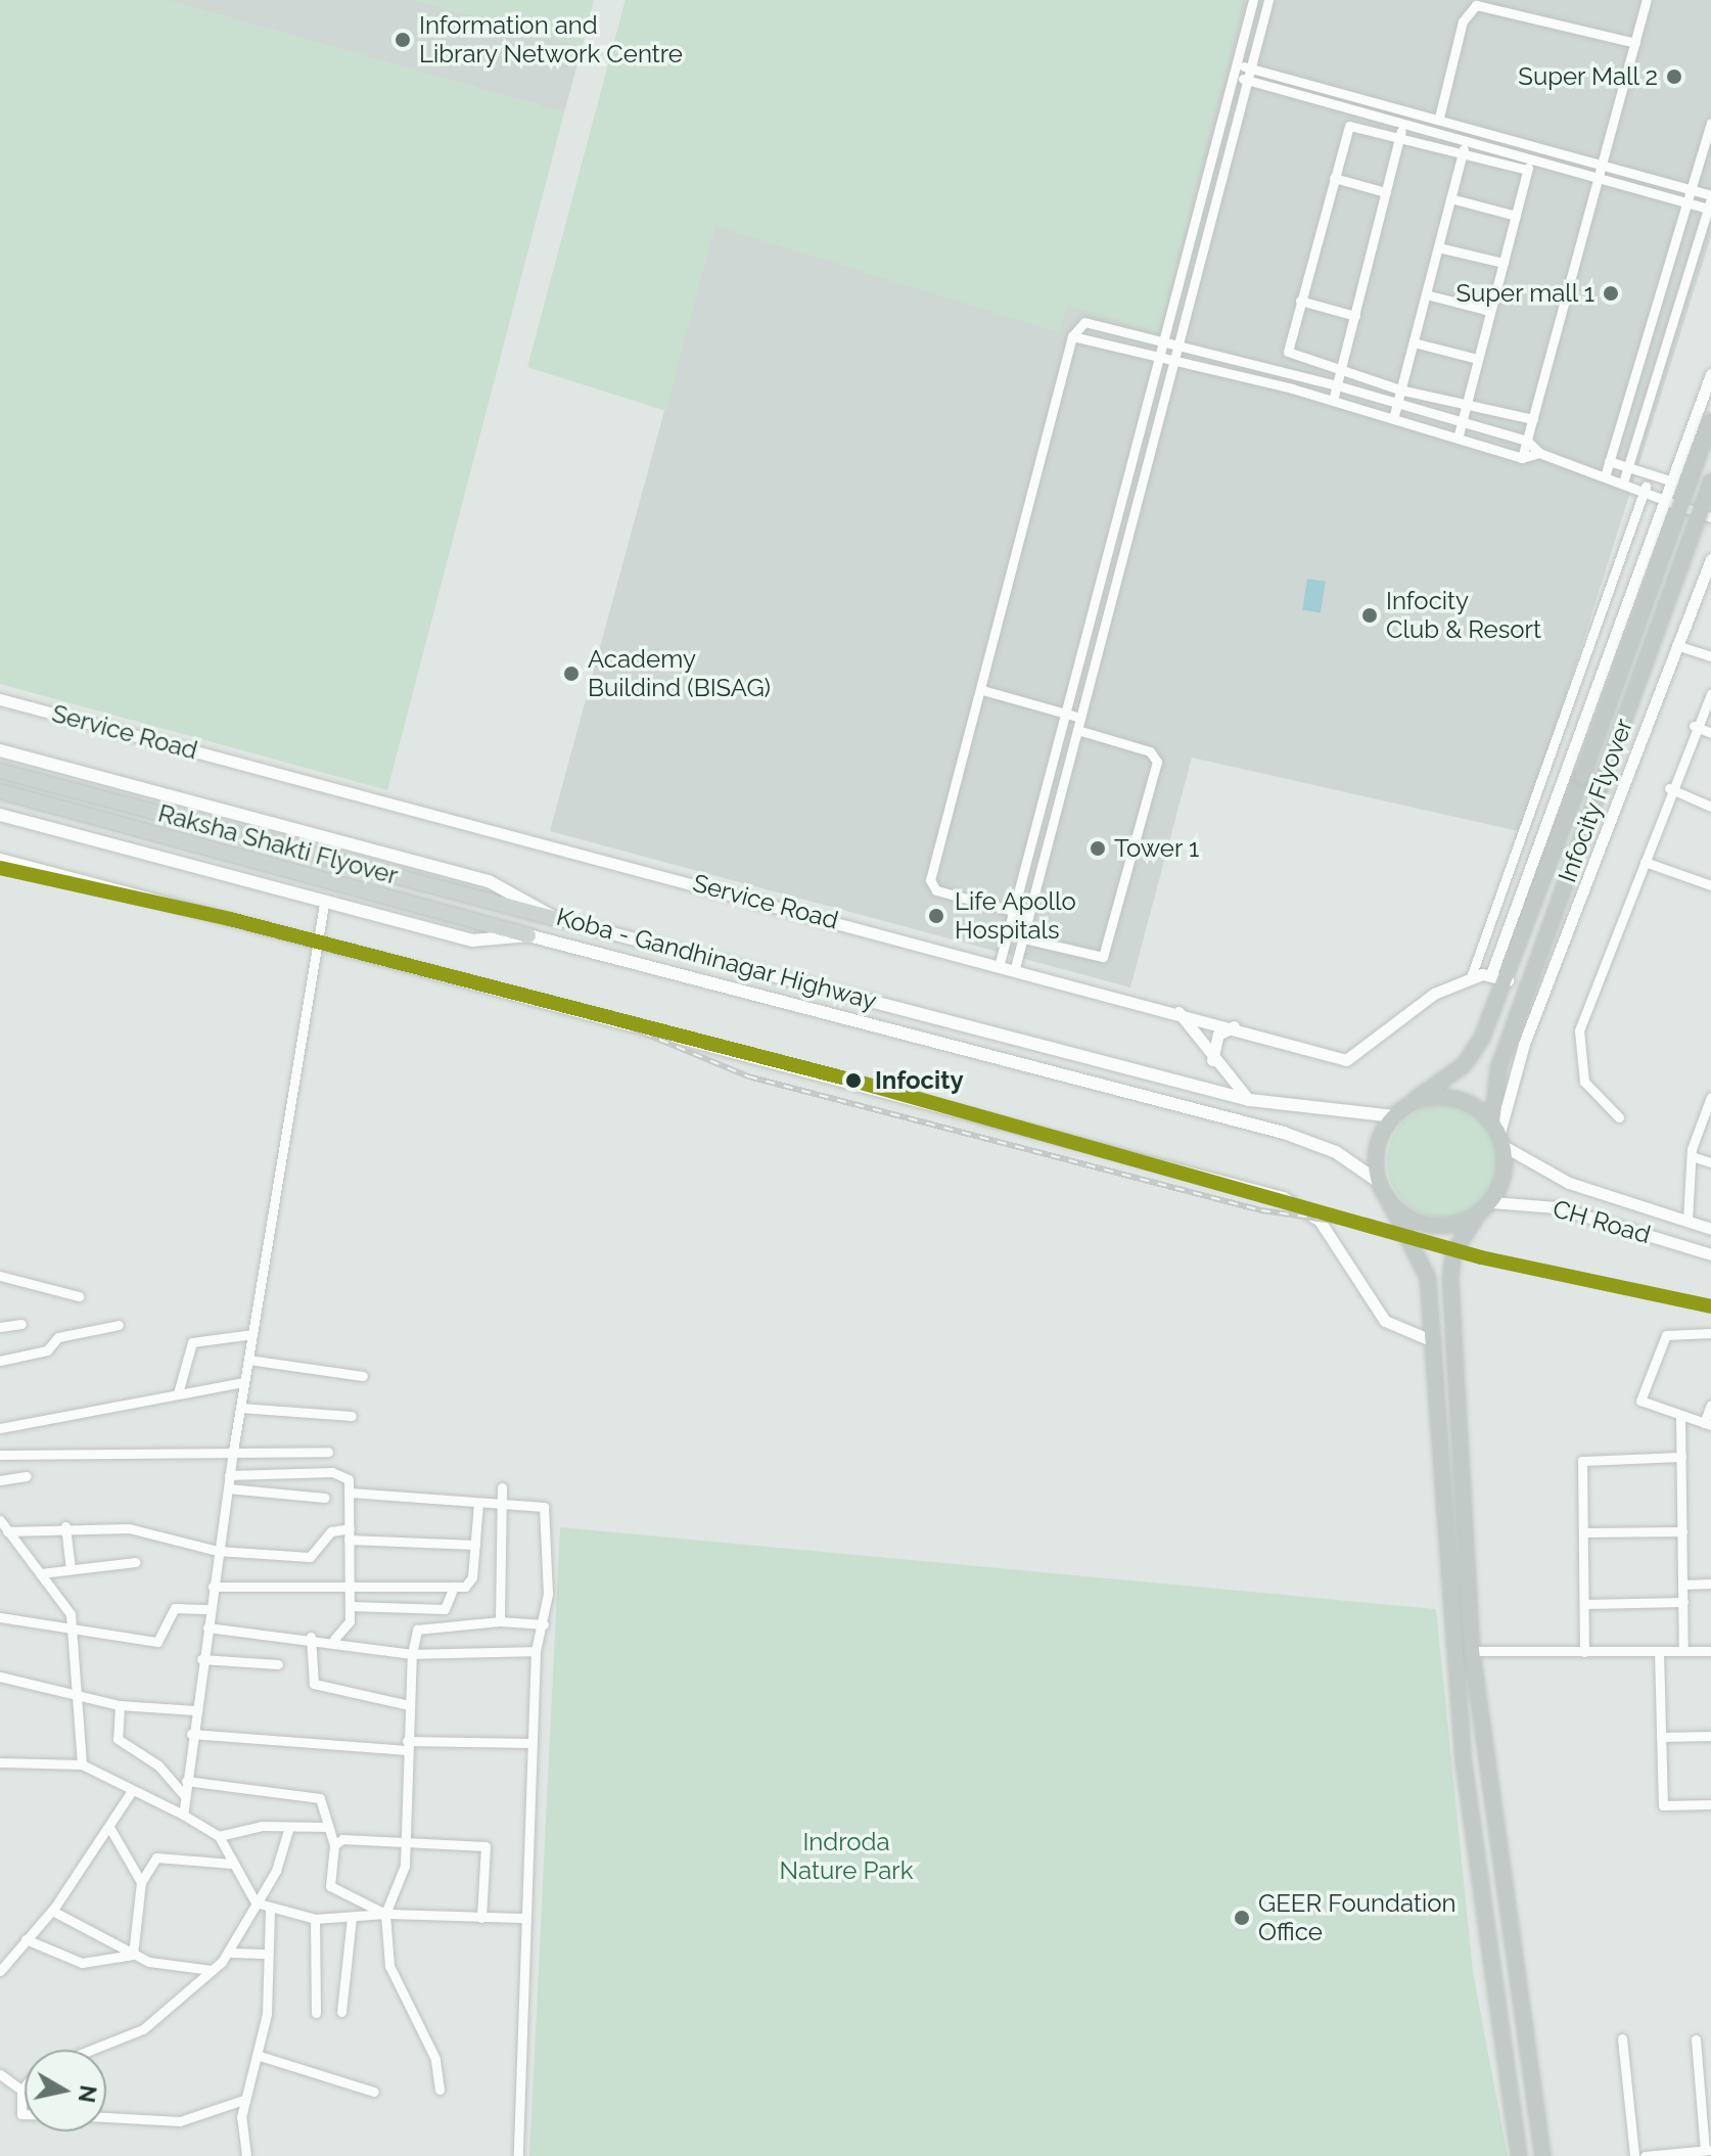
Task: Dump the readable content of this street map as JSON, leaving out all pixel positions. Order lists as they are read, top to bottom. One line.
{"streets":{"highway":["Infocity Flyover"],"main road":["Raksha Shakti Flyover","Koba - Gandhinagar Highway"],"street":["Service Road","CH Road"]},"crossings":[["Service Road","Infocity Flyover"],["Infocity Flyover","Koba - Gandhinagar Highway"],["Infocity Flyover","CH Road"],["Raksha Shakti Flyover","Koba - Gandhinagar Highway"],["Koba - Gandhinagar Highway","CH Road"]],"parks":["Indroda Nature Park"],"places":["Information and Library Network Centre","Super Mall 2","Super mall 1","Infocity Club & Resort","Academy Buildind (BISAG)","Tower 1","Life Apollo Hospitals","Infocity","GEER Foundation Office"],"north":"right"}
